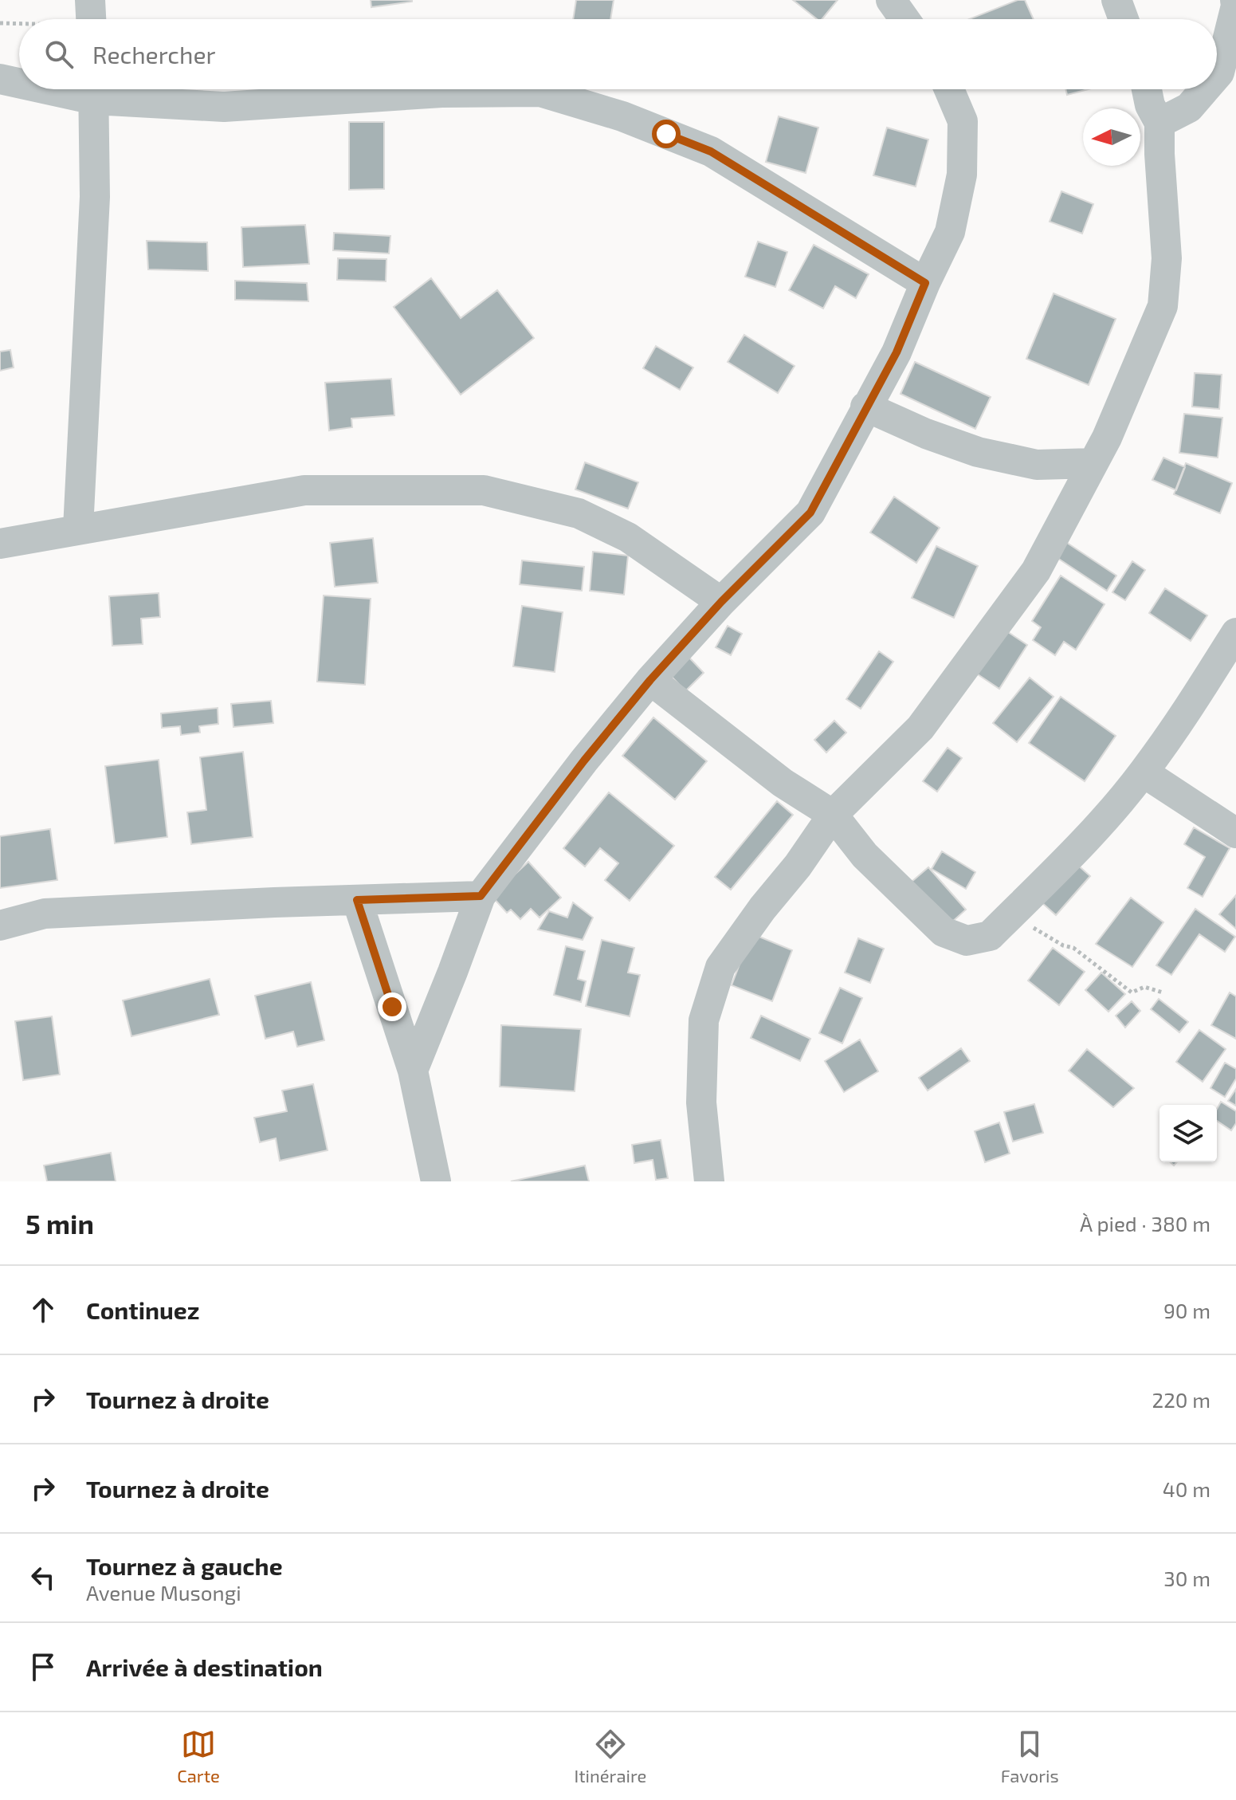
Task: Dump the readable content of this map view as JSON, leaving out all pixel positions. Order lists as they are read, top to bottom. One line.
{"north":"left","page":{"search":"Rechercher","heading":["5 min","À pied · 380 m"],"list":[["Continuez","90 m"],["Tournez à droite","220 m"],["Tournez à droite","40 m"],["Tournez à gauche","Avenue Musongi","30 m"],"Arrivée à destination"],"nav":["Carte","Itinéraire","Favoris"]}}
